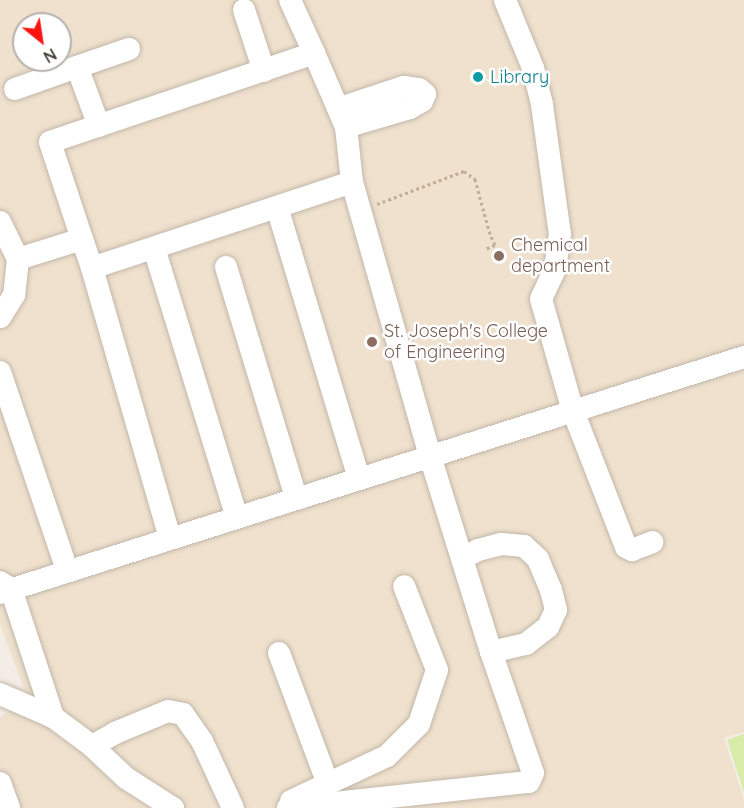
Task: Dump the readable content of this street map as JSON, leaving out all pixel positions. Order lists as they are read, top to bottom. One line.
{"places":["Library","Chemical department","St. Joseph's College of Engineering"],"north":"bottom right"}
